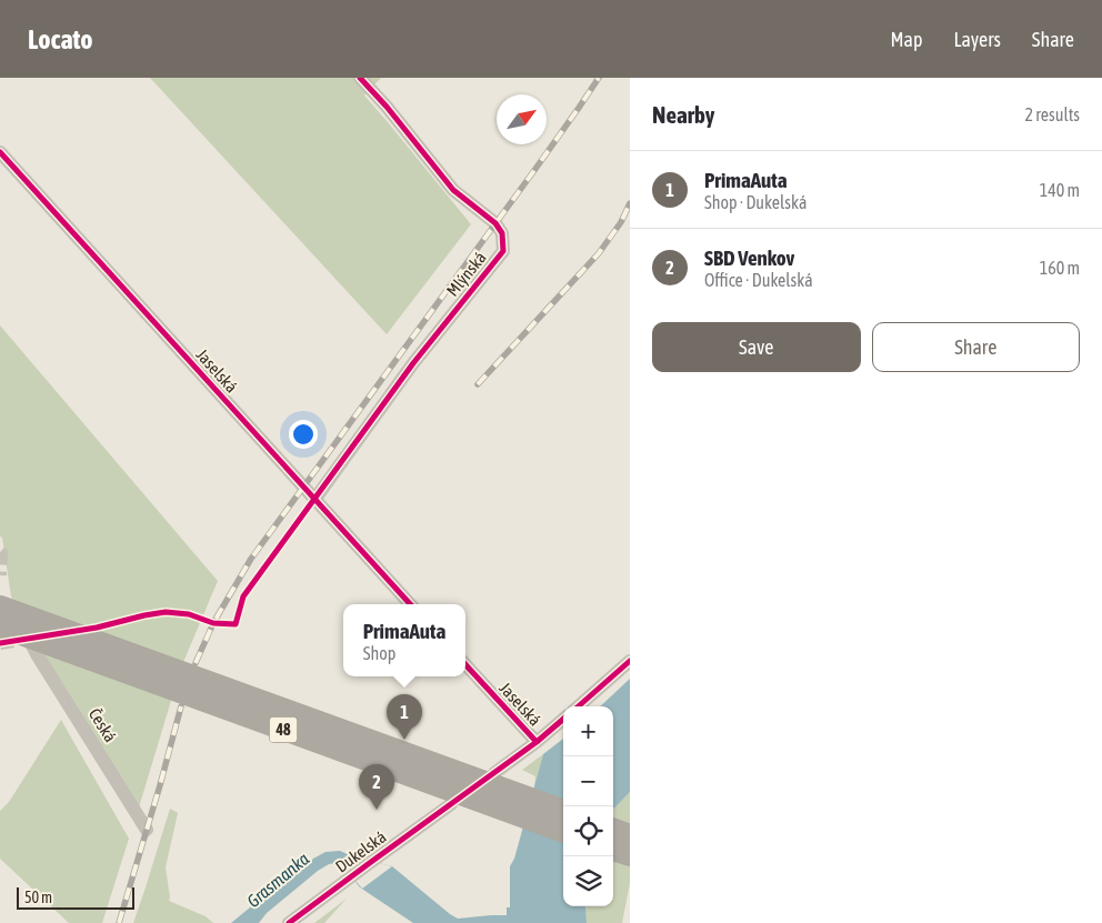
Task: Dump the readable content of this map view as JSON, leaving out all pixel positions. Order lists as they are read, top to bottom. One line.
{"streets":{"highway":["48"],"street":["Mlýnská","Jaselská","Česká","Dukelská"]},"crossings":[["Mlýnská","Jaselská"]],"water":["Grasmanka"],"scale_bar":"50 m","north":"top right","page":{"header":"Locato","nav":["Map","Layers","Share"],"heading":["Nearby","2 results"],"list":[{"mark":"1","name":"PrimaAuta","note":"Shop · Dukelská","value":"140 m"},{"mark":"2","name":"SBD Venkov","note":"Office · Dukelská","value":"160 m"}],"buttons":["Save","Share"],"popup":["PrimaAuta","Shop"],"pins":["1","2"],"map_buttons":["+","−"],"scale":"50 m"}}
